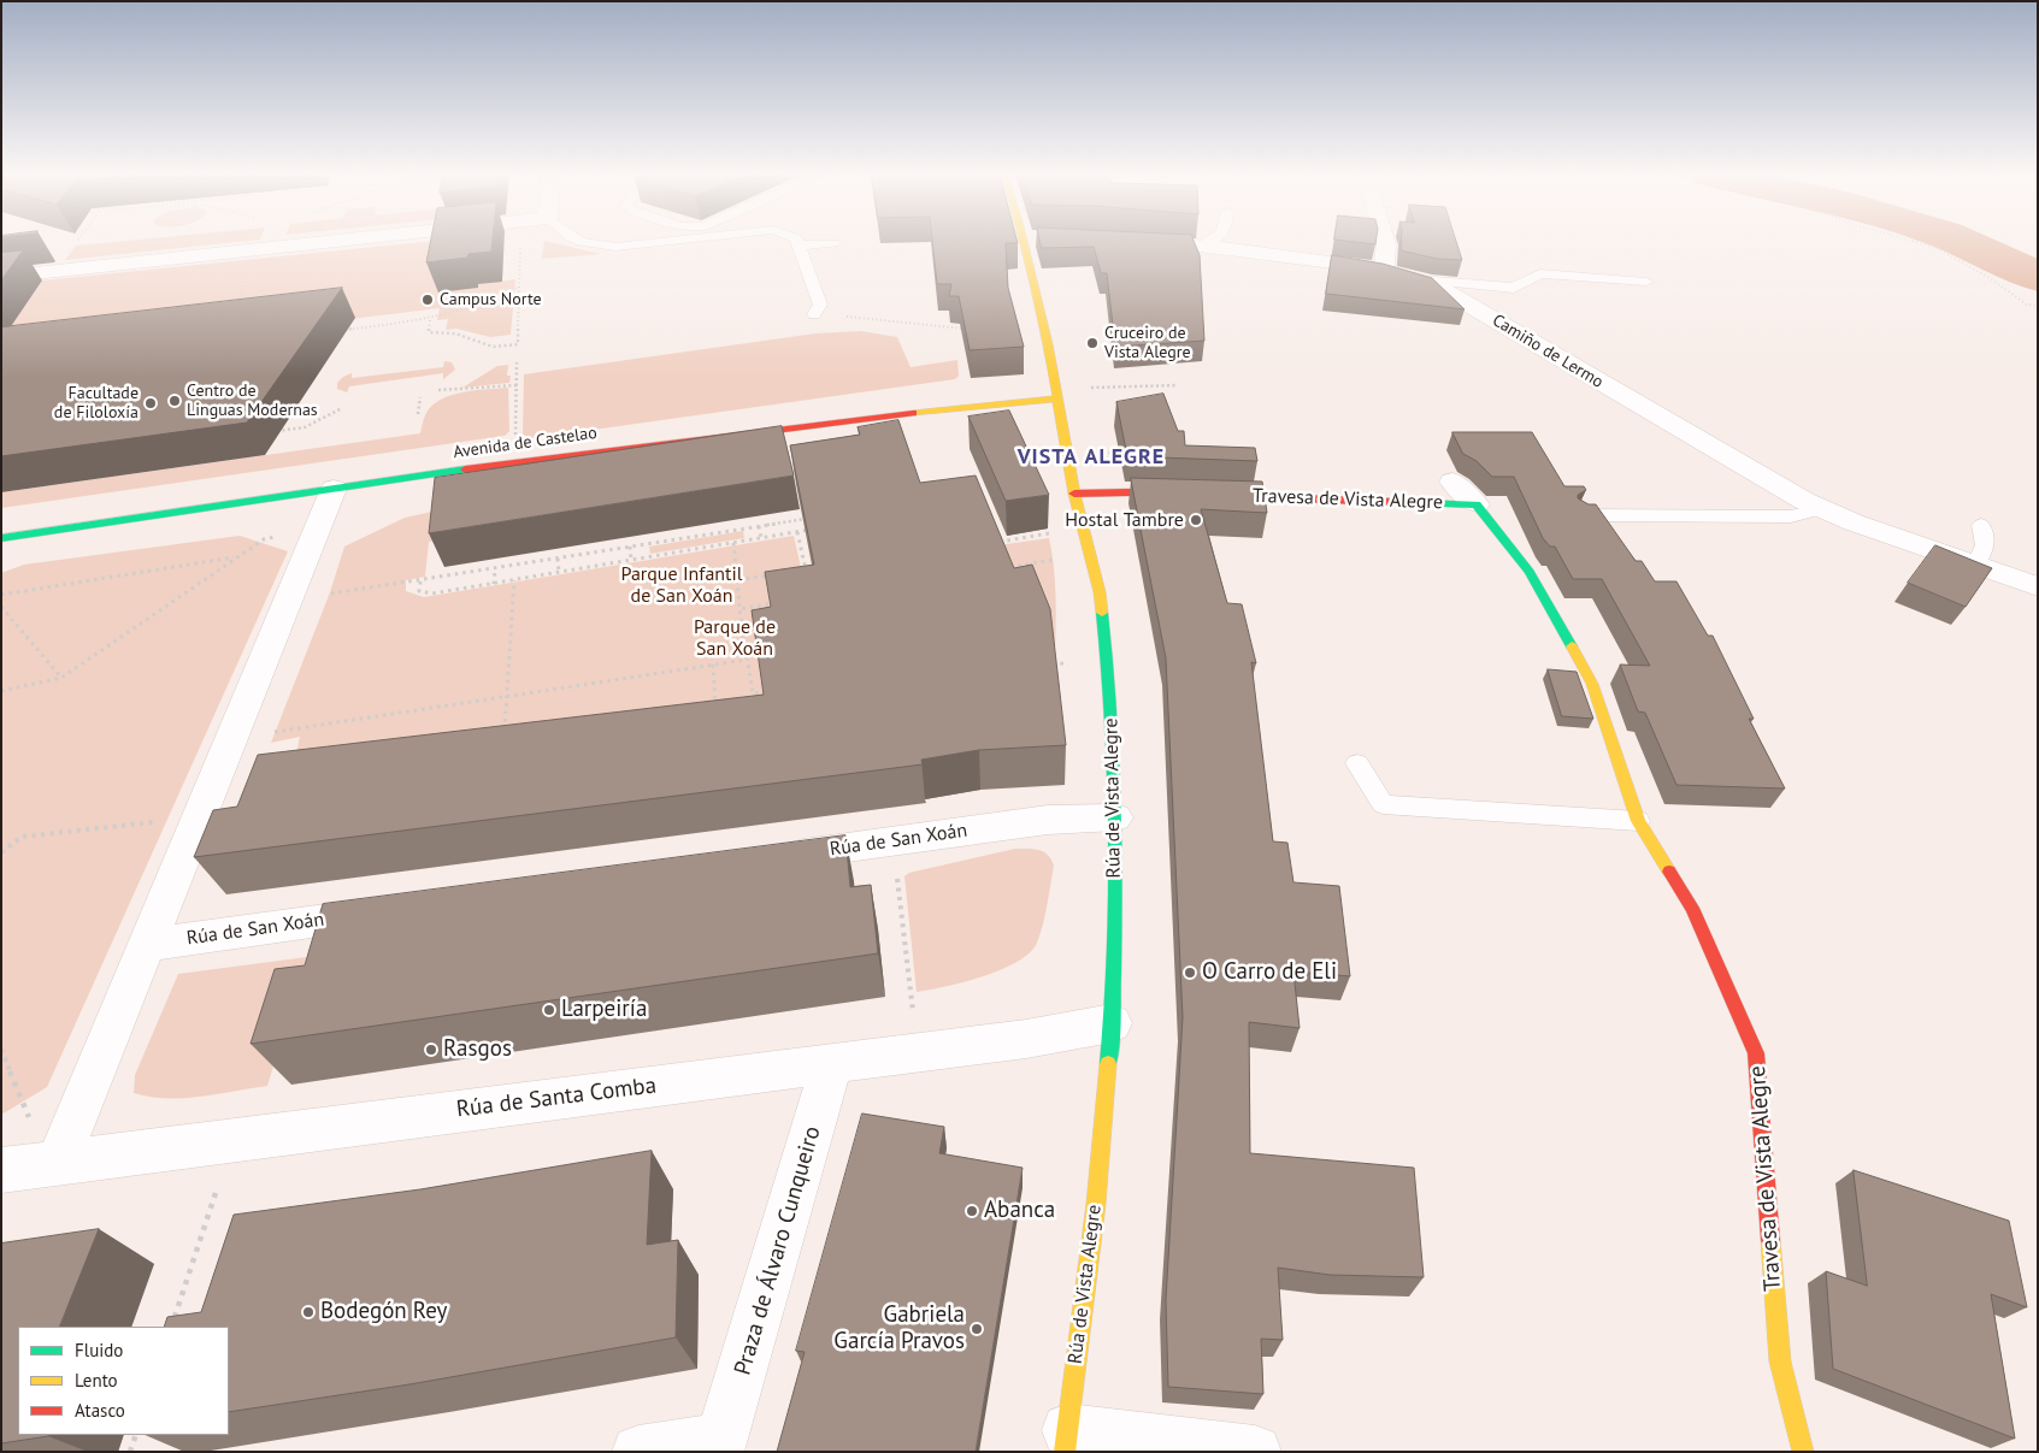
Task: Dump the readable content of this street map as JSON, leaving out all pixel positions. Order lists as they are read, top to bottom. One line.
{"streets":{"street":["Camiño de Lermo","Avenida de Castelao","Travesa de Vista Alegre","Rúa de Vista Alegre","Rúa de San Xoán","Rúa de Santa Comba","Praza de Álvaro Cunqueiro"]},"crossings":[["Avenida de Castelao","Rúa de Vista Alegre"],["Avenida de Castelao","Rúa de San Xoán"],["Travesa de Vista Alegre","Rúa de Vista Alegre"],["Rúa de Vista Alegre","Rúa de San Xoán"],["Rúa de Vista Alegre","Rúa de Santa Comba"],["Rúa de San Xoán","Rúa de Santa Comba"],["Rúa de Santa Comba","Praza de Álvaro Cunqueiro"]],"districts":["VISTA ALEGRE"],"parks":["Parque Infantil de San Xoán","Parque de San Xoán"],"places":["Campus Norte","Cruceiro de Vista Alegre","Centro de Linguas Modernas","Facultade de Filoloxía","Hostal Tambre","O Carro de Eli","Larpeiría","Rasgos","Abanca","Bodegón Rey","Gabriela García Pravos"],"legend":["Fluido","Lento","Atasco"]}
